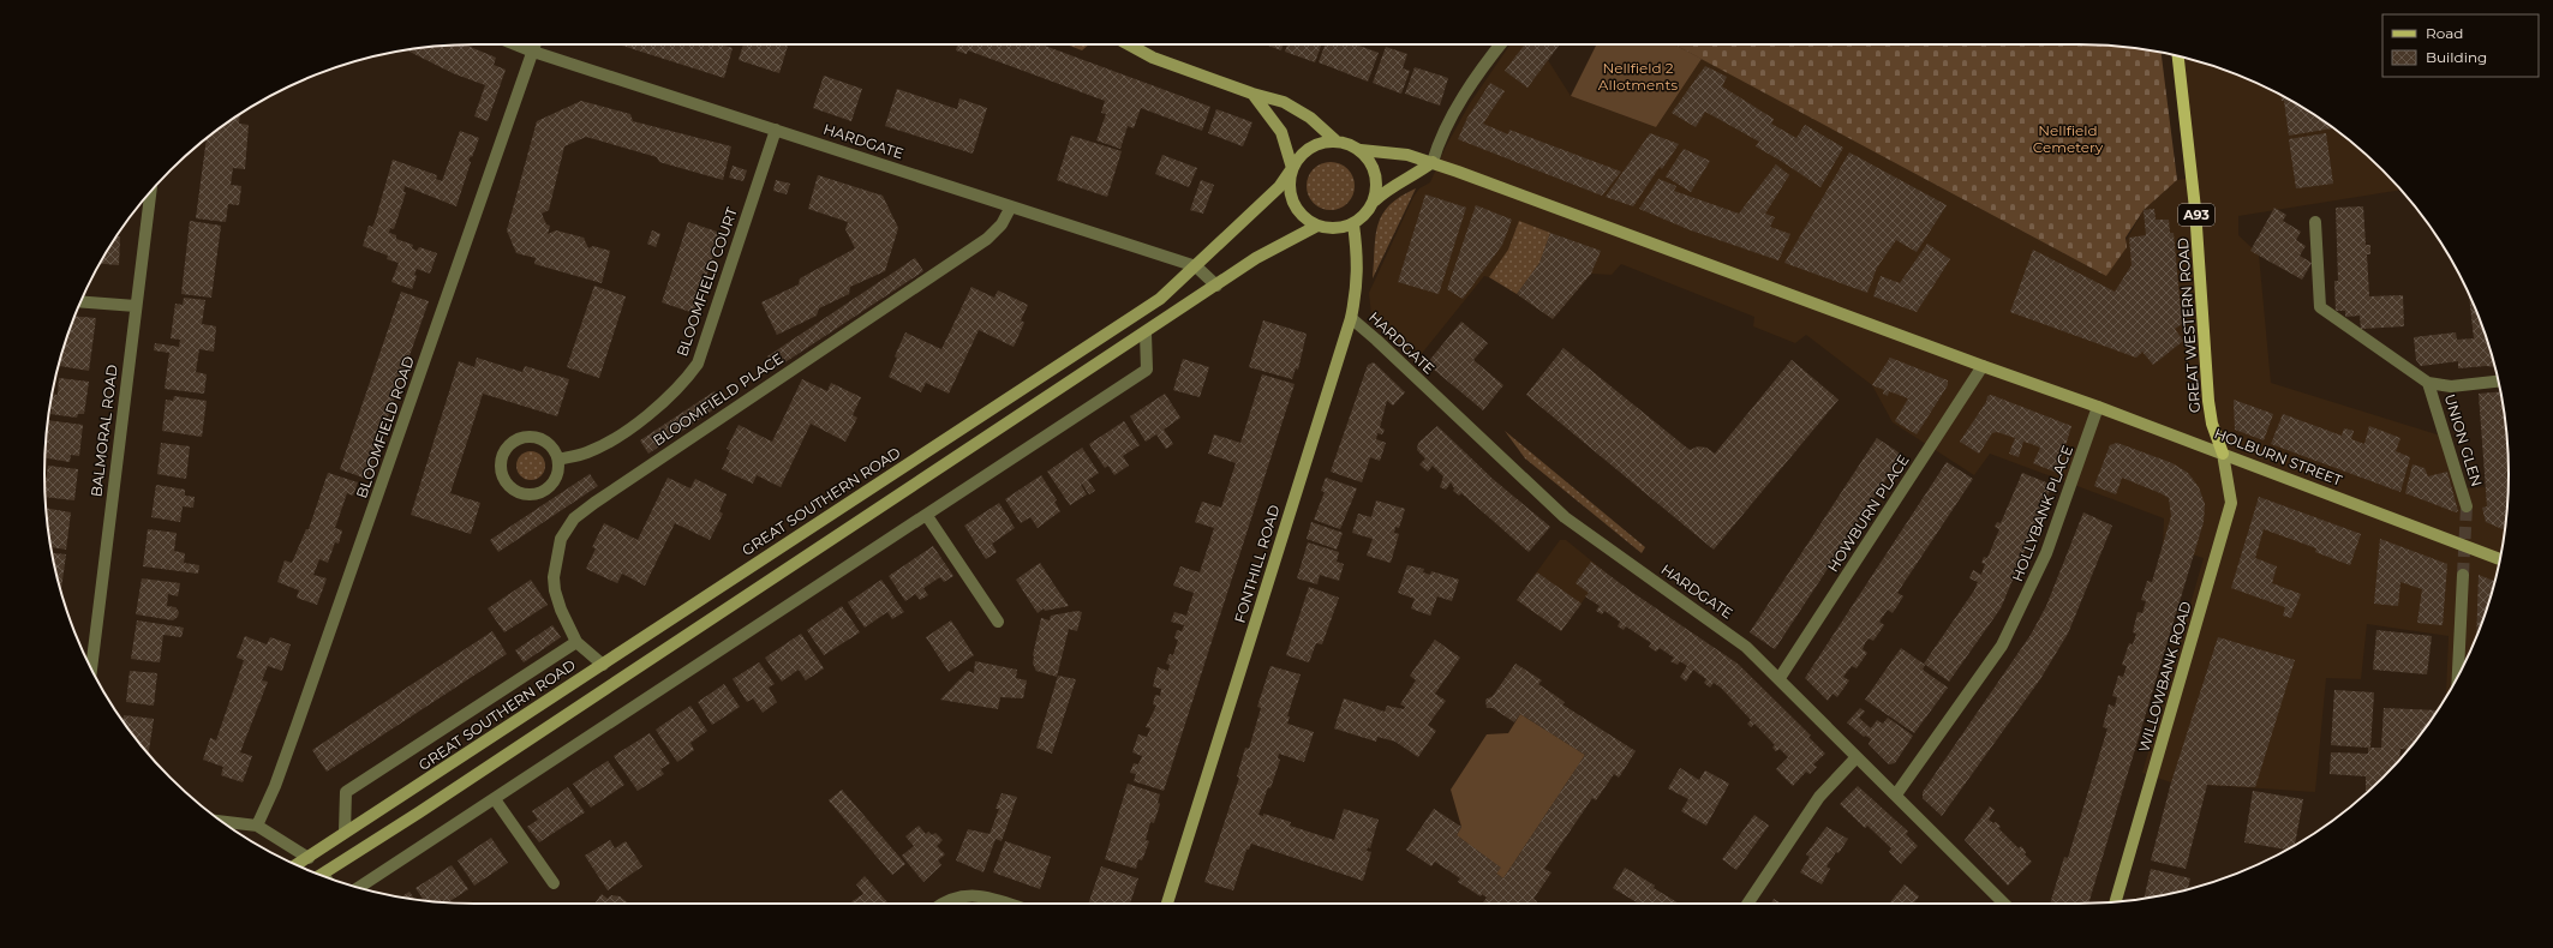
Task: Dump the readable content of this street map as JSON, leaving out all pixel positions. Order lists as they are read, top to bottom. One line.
{"streets":{"main road":["A93","GREAT WESTERN ROAD"],"street":["HARDGATE","BLOOMFIELD COURT","BLOOMFIELD PLACE","BLOOMFIELD ROAD","BALMORAL ROAD","UNION GLEN","HOLBURN STREET","GREAT SOUTHERN ROAD","HOWBURN PLACE","HOLLYBANK PLACE","FONTHILL ROAD","WILLOWBANK ROAD"]},"crossings":[["HARDGATE","BLOOMFIELD COURT"],["HARDGATE","BLOOMFIELD PLACE"],["HARDGATE","BLOOMFIELD ROAD"],["HARDGATE","GREAT SOUTHERN ROAD"],["HARDGATE","HOWBURN PLACE"],["HARDGATE","HOLLYBANK PLACE"],["HARDGATE","FONTHILL ROAD"],["GREAT WESTERN ROAD","HOLBURN STREET"],["GREAT WESTERN ROAD","WILLOWBANK ROAD"],["BLOOMFIELD PLACE","GREAT SOUTHERN ROAD"],["HOLBURN STREET","HOWBURN PLACE"],["HOLBURN STREET","HOLLYBANK PLACE"],["HOLBURN STREET","WILLOWBANK ROAD"],["GREAT SOUTHERN ROAD","FONTHILL ROAD"]],"parks":["Nellfield 2 Allotments","Nellfield Cemetery"],"legend":["Road","Building"]}
